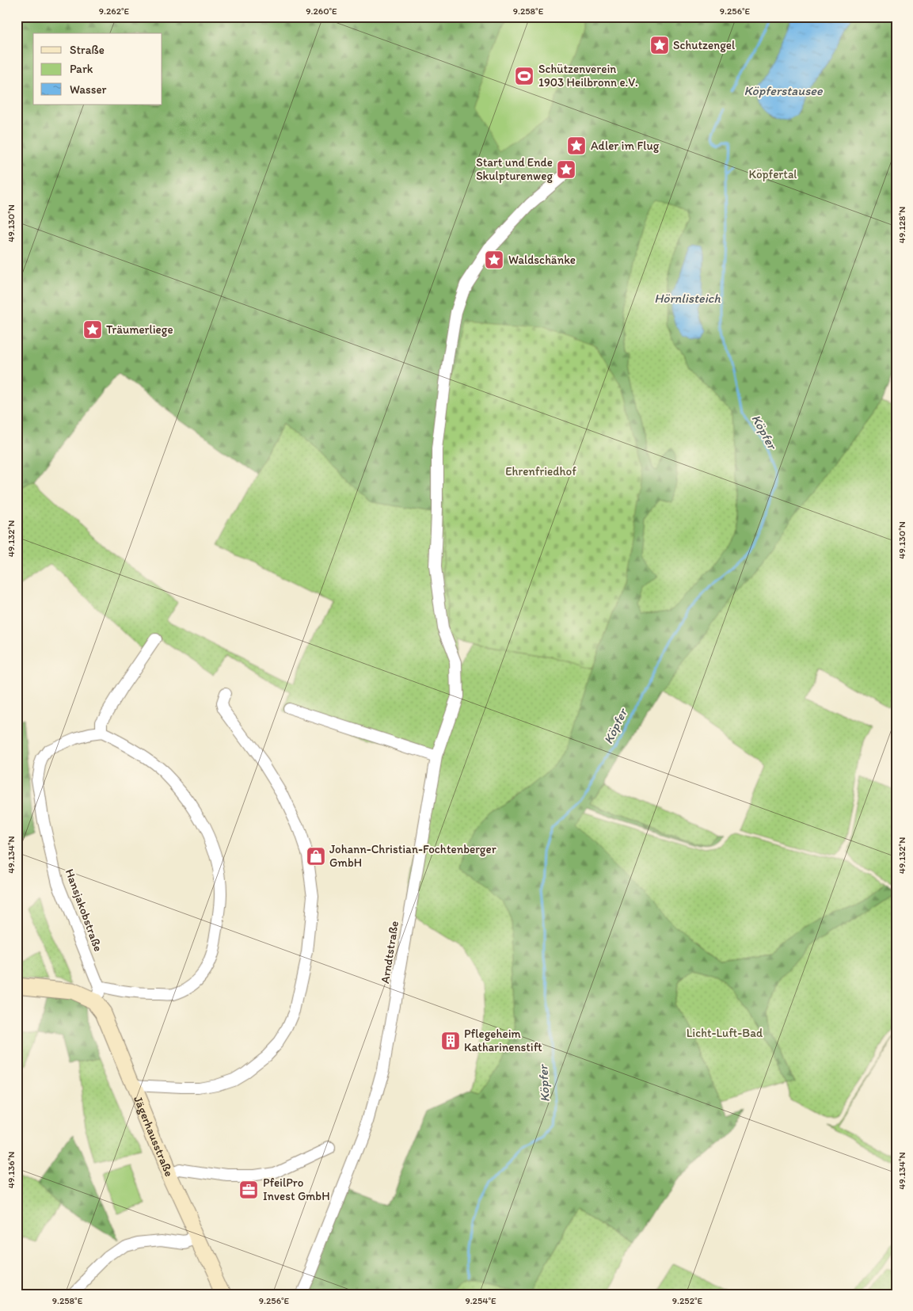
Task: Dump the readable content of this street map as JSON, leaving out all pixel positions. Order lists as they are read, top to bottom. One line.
{"streets":{"street":["Hansjakobstraße","Arndtstraße","Jägerhausstraße"]},"water":["Köpferstausee","Hörnlisteich","Köpfer"],"parks":["Köpfertal","Ehrenfriedhof","Licht-Luft-Bad"],"places":{"place":["Schutzengel","Adler im Flug","Start und Ende Skulpturenweg","Waldschänke","Träumerliege"],"sports":["Schützenverein 1903 Heilbronn e.V."],"shop":["Johann-Christian-Fochtenberger GmbH"],"building":["Pflegeheim Katharinenstift"],"office":["PfeilPro Invest GmbH"]},"legend":["Straße","Park","Wasser"],"coordinates":["9.262°E","9.260°E","9.258°E","9.256°E","49.130°N","49.128°N","49.132°N","49.134°N","49.136°N","9.254°E","9.252°E"]}
